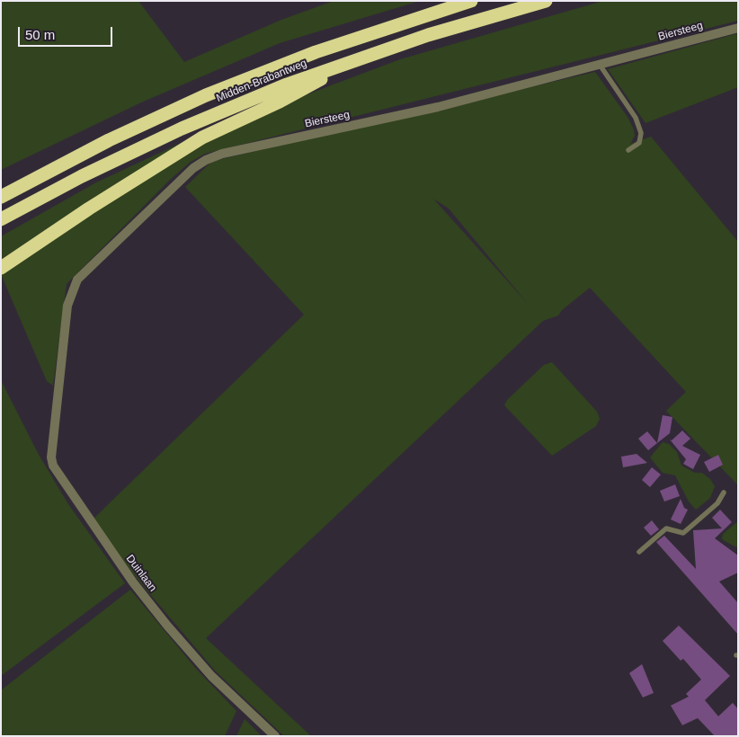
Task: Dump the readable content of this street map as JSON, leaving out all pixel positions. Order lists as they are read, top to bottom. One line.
{"streets":{"highway":["Midden-Brabantweg"],"street":["Biersteeg","Duinlaan"]},"crossings":[["Biersteeg","Duinlaan"]],"scale_bar":"50 m"}
